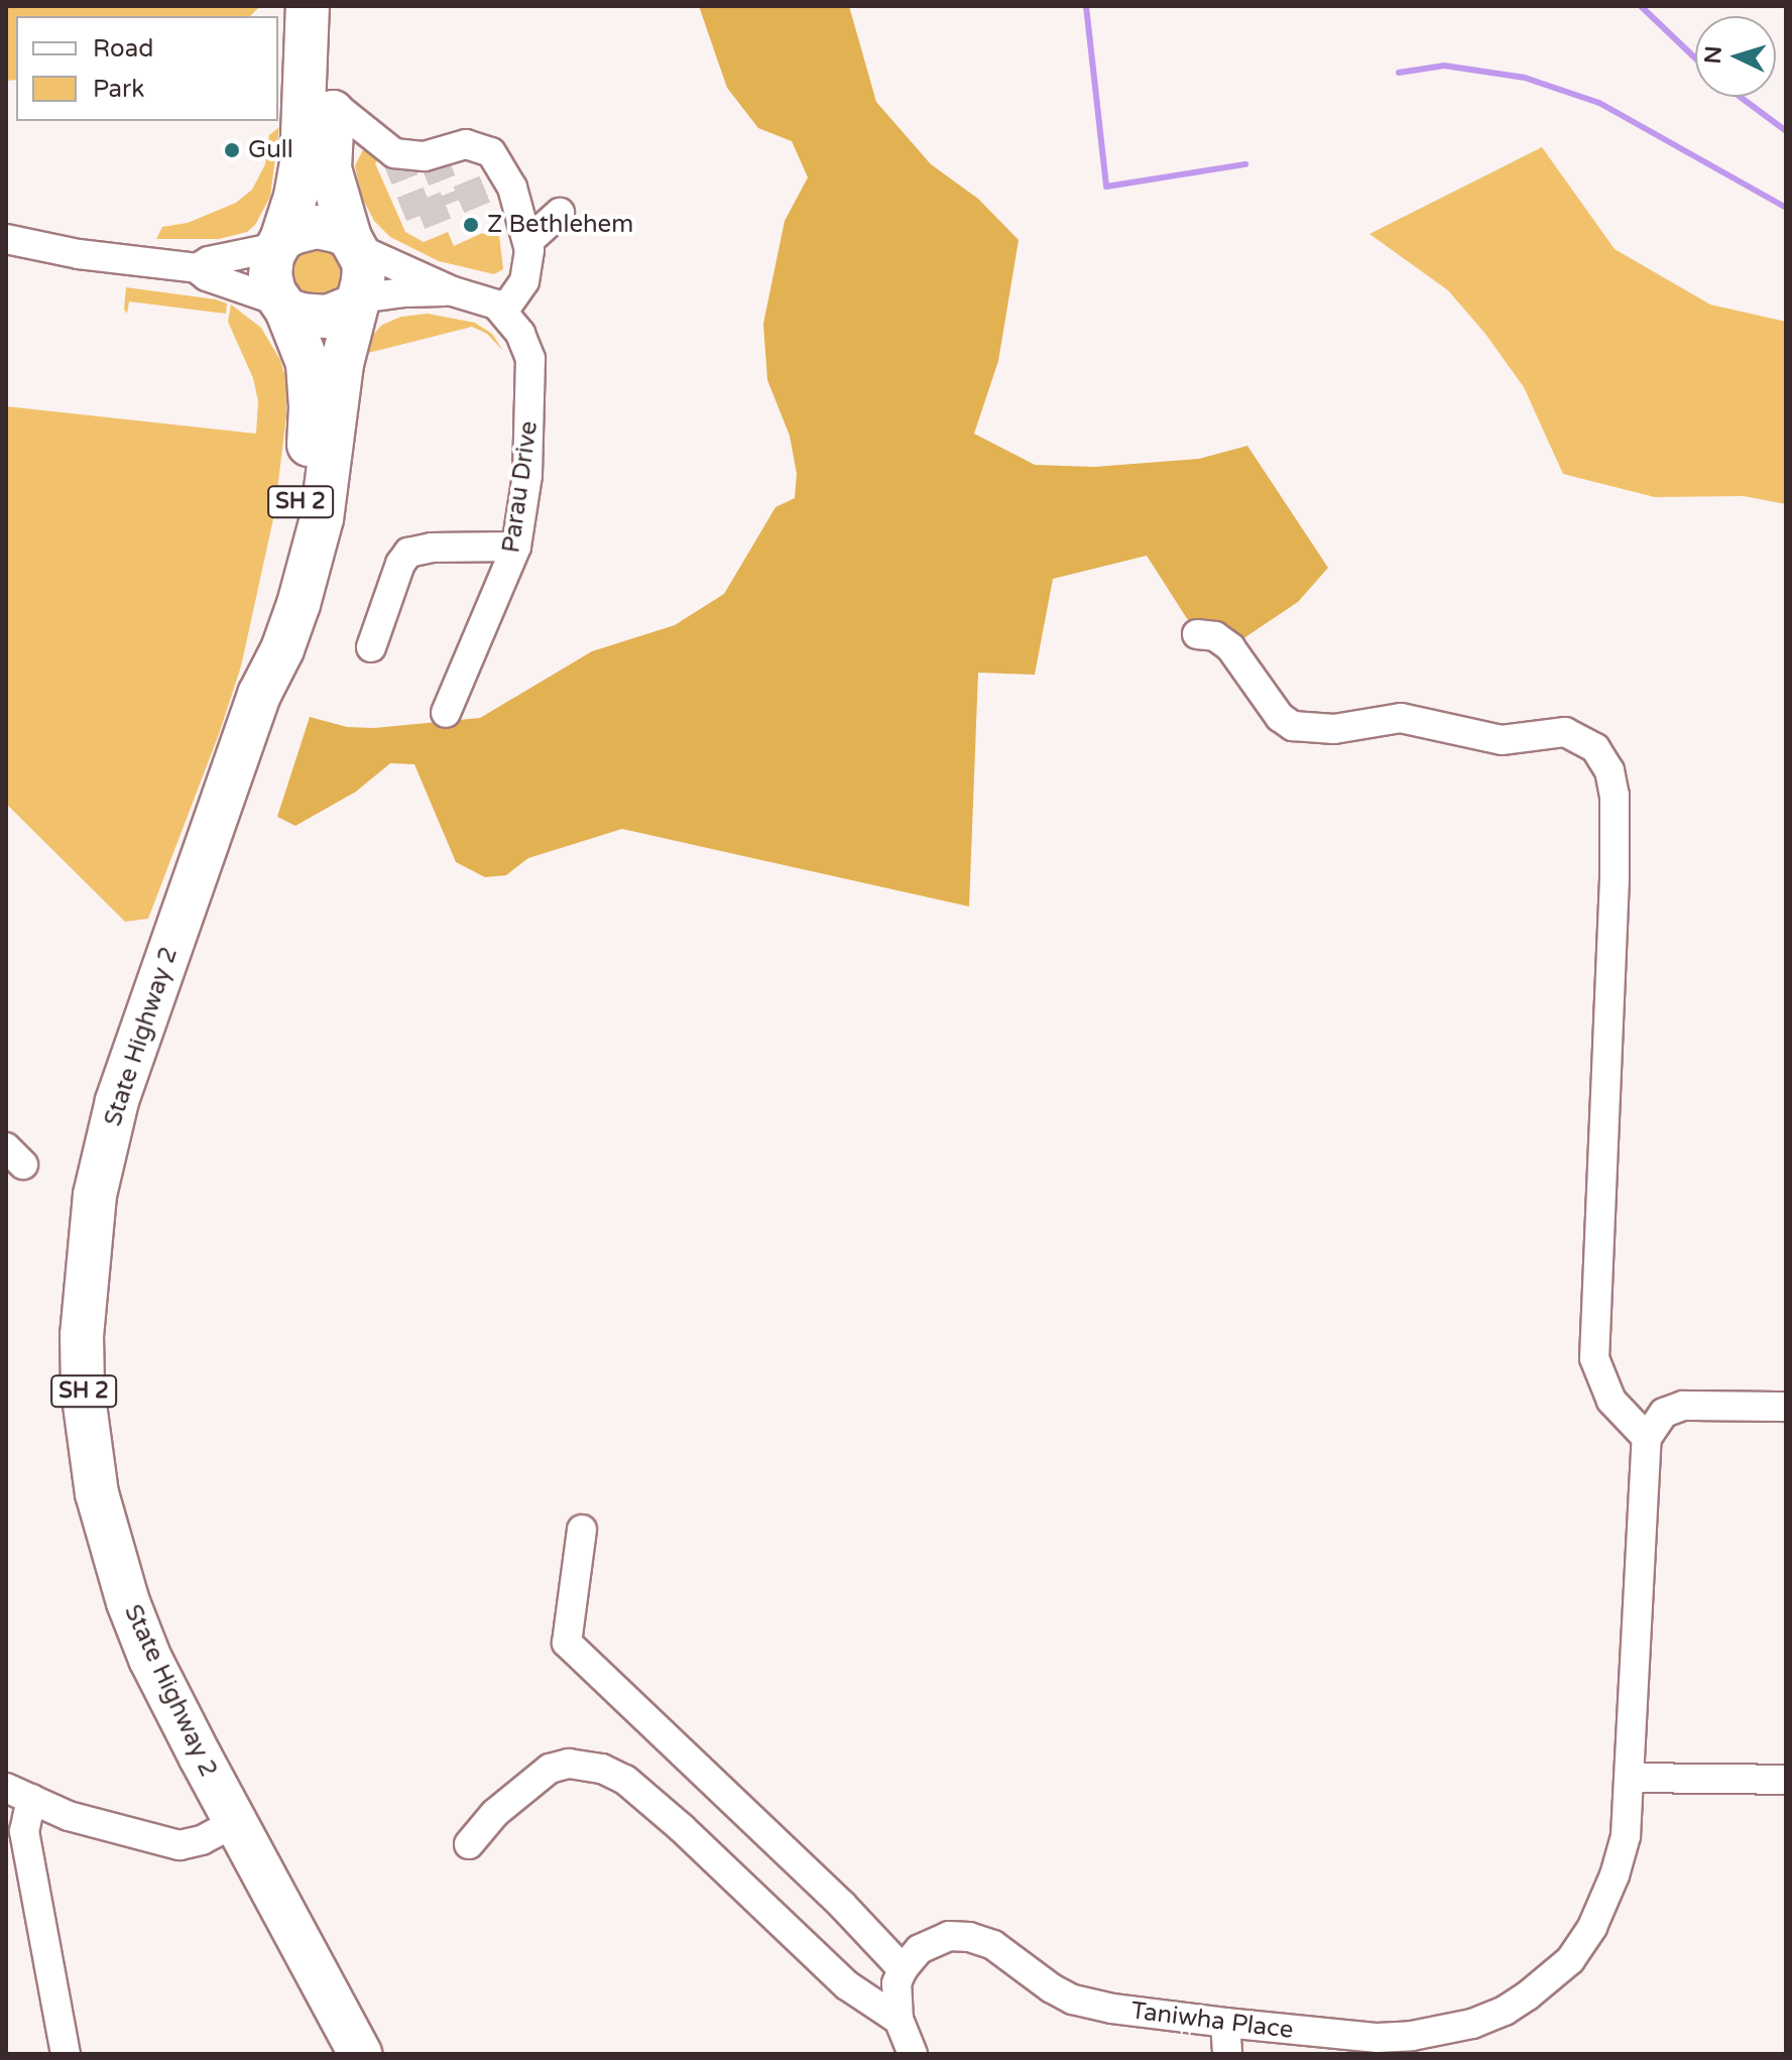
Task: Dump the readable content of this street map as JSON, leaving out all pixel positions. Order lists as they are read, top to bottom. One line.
{"streets":{"highway":["SH 2","State Highway 2"],"street":["Parau Drive","Taniwha Place"]},"crossings":[["SH 2","State Highway 2"]],"places":["Gull","Z Bethlehem"],"legend":["Road","Park"],"north":"left"}
